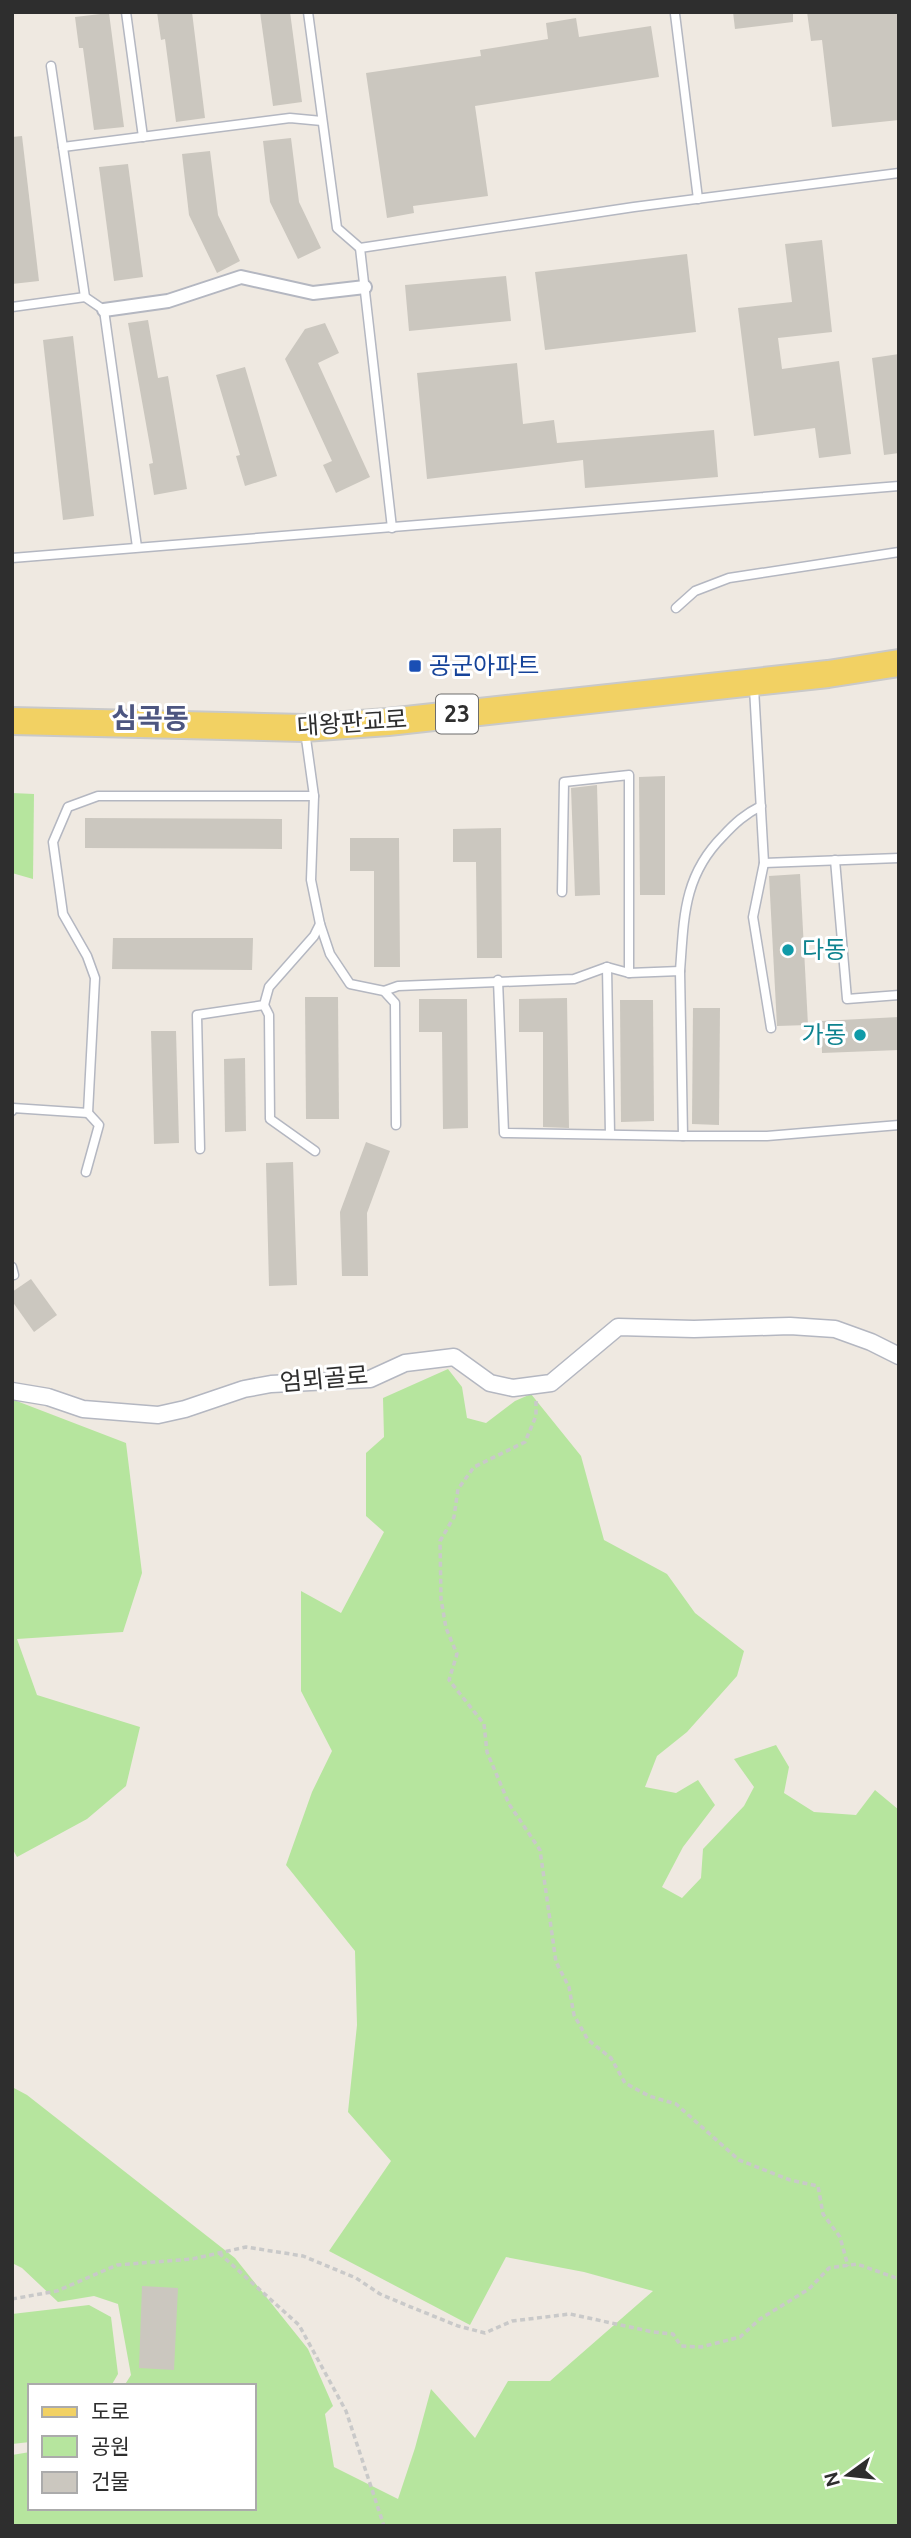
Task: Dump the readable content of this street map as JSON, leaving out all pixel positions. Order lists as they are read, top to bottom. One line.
{"streets":{"main road":["23","대왕판교로"],"street":["엄뫼골로"]},"districts":["심곡동"],"places":{"transit":["공군아파트"],"other":["다동","가동"]},"legend":["도로","공원","건물"],"north":"left"}
